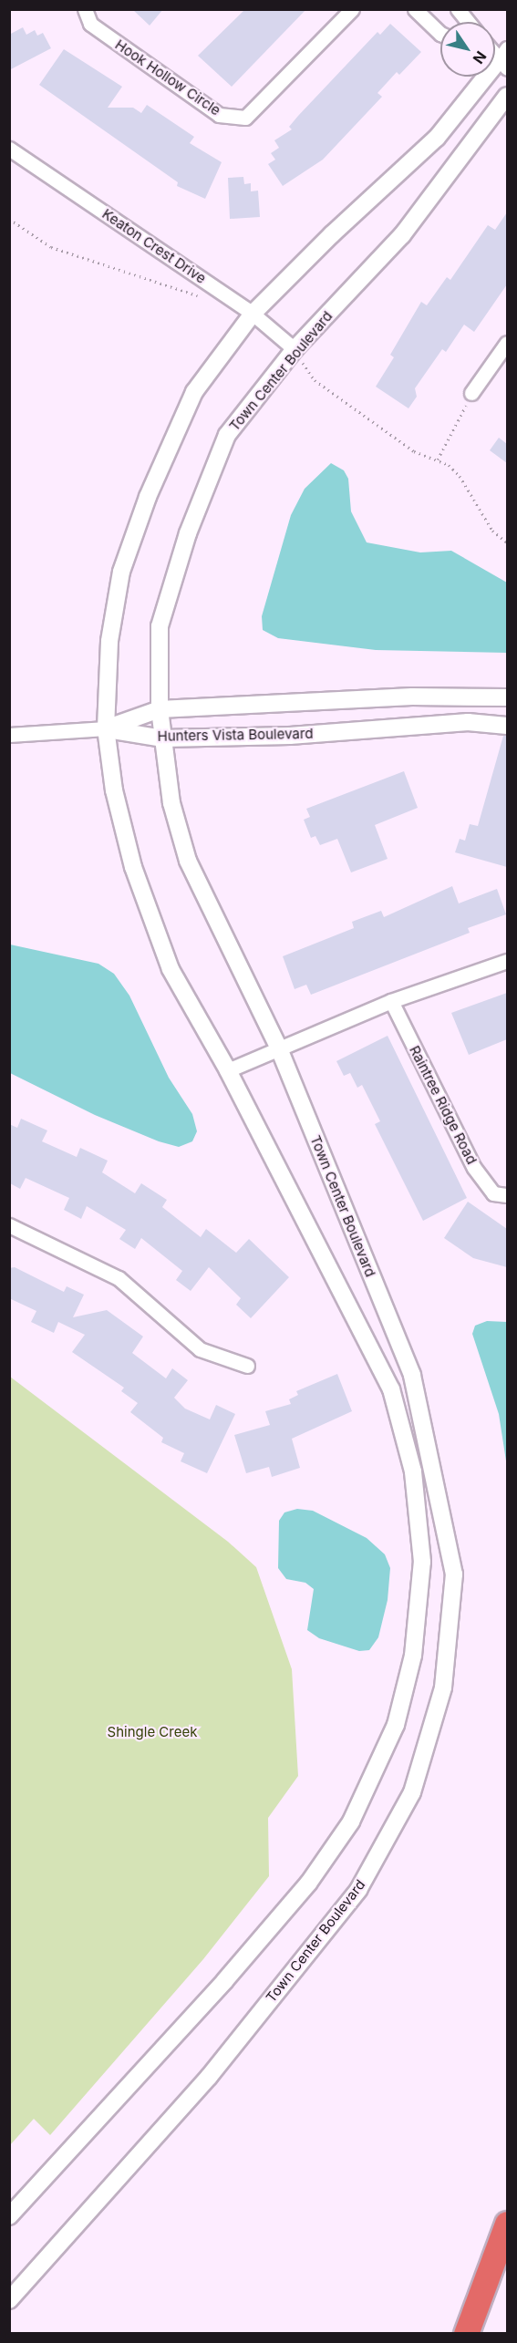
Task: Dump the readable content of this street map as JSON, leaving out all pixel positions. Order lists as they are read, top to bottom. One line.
{"streets":{"street":["Hook Hollow Circle","Keaton Crest Drive","Town Center Boulevard","Hunters Vista Boulevard","Raintree Ridge Road"]},"crossings":[["Keaton Crest Drive","Town Center Boulevard"],["Town Center Boulevard","Hunters Vista Boulevard"]],"parks":["Shingle Creek"],"north":"bottom right"}
